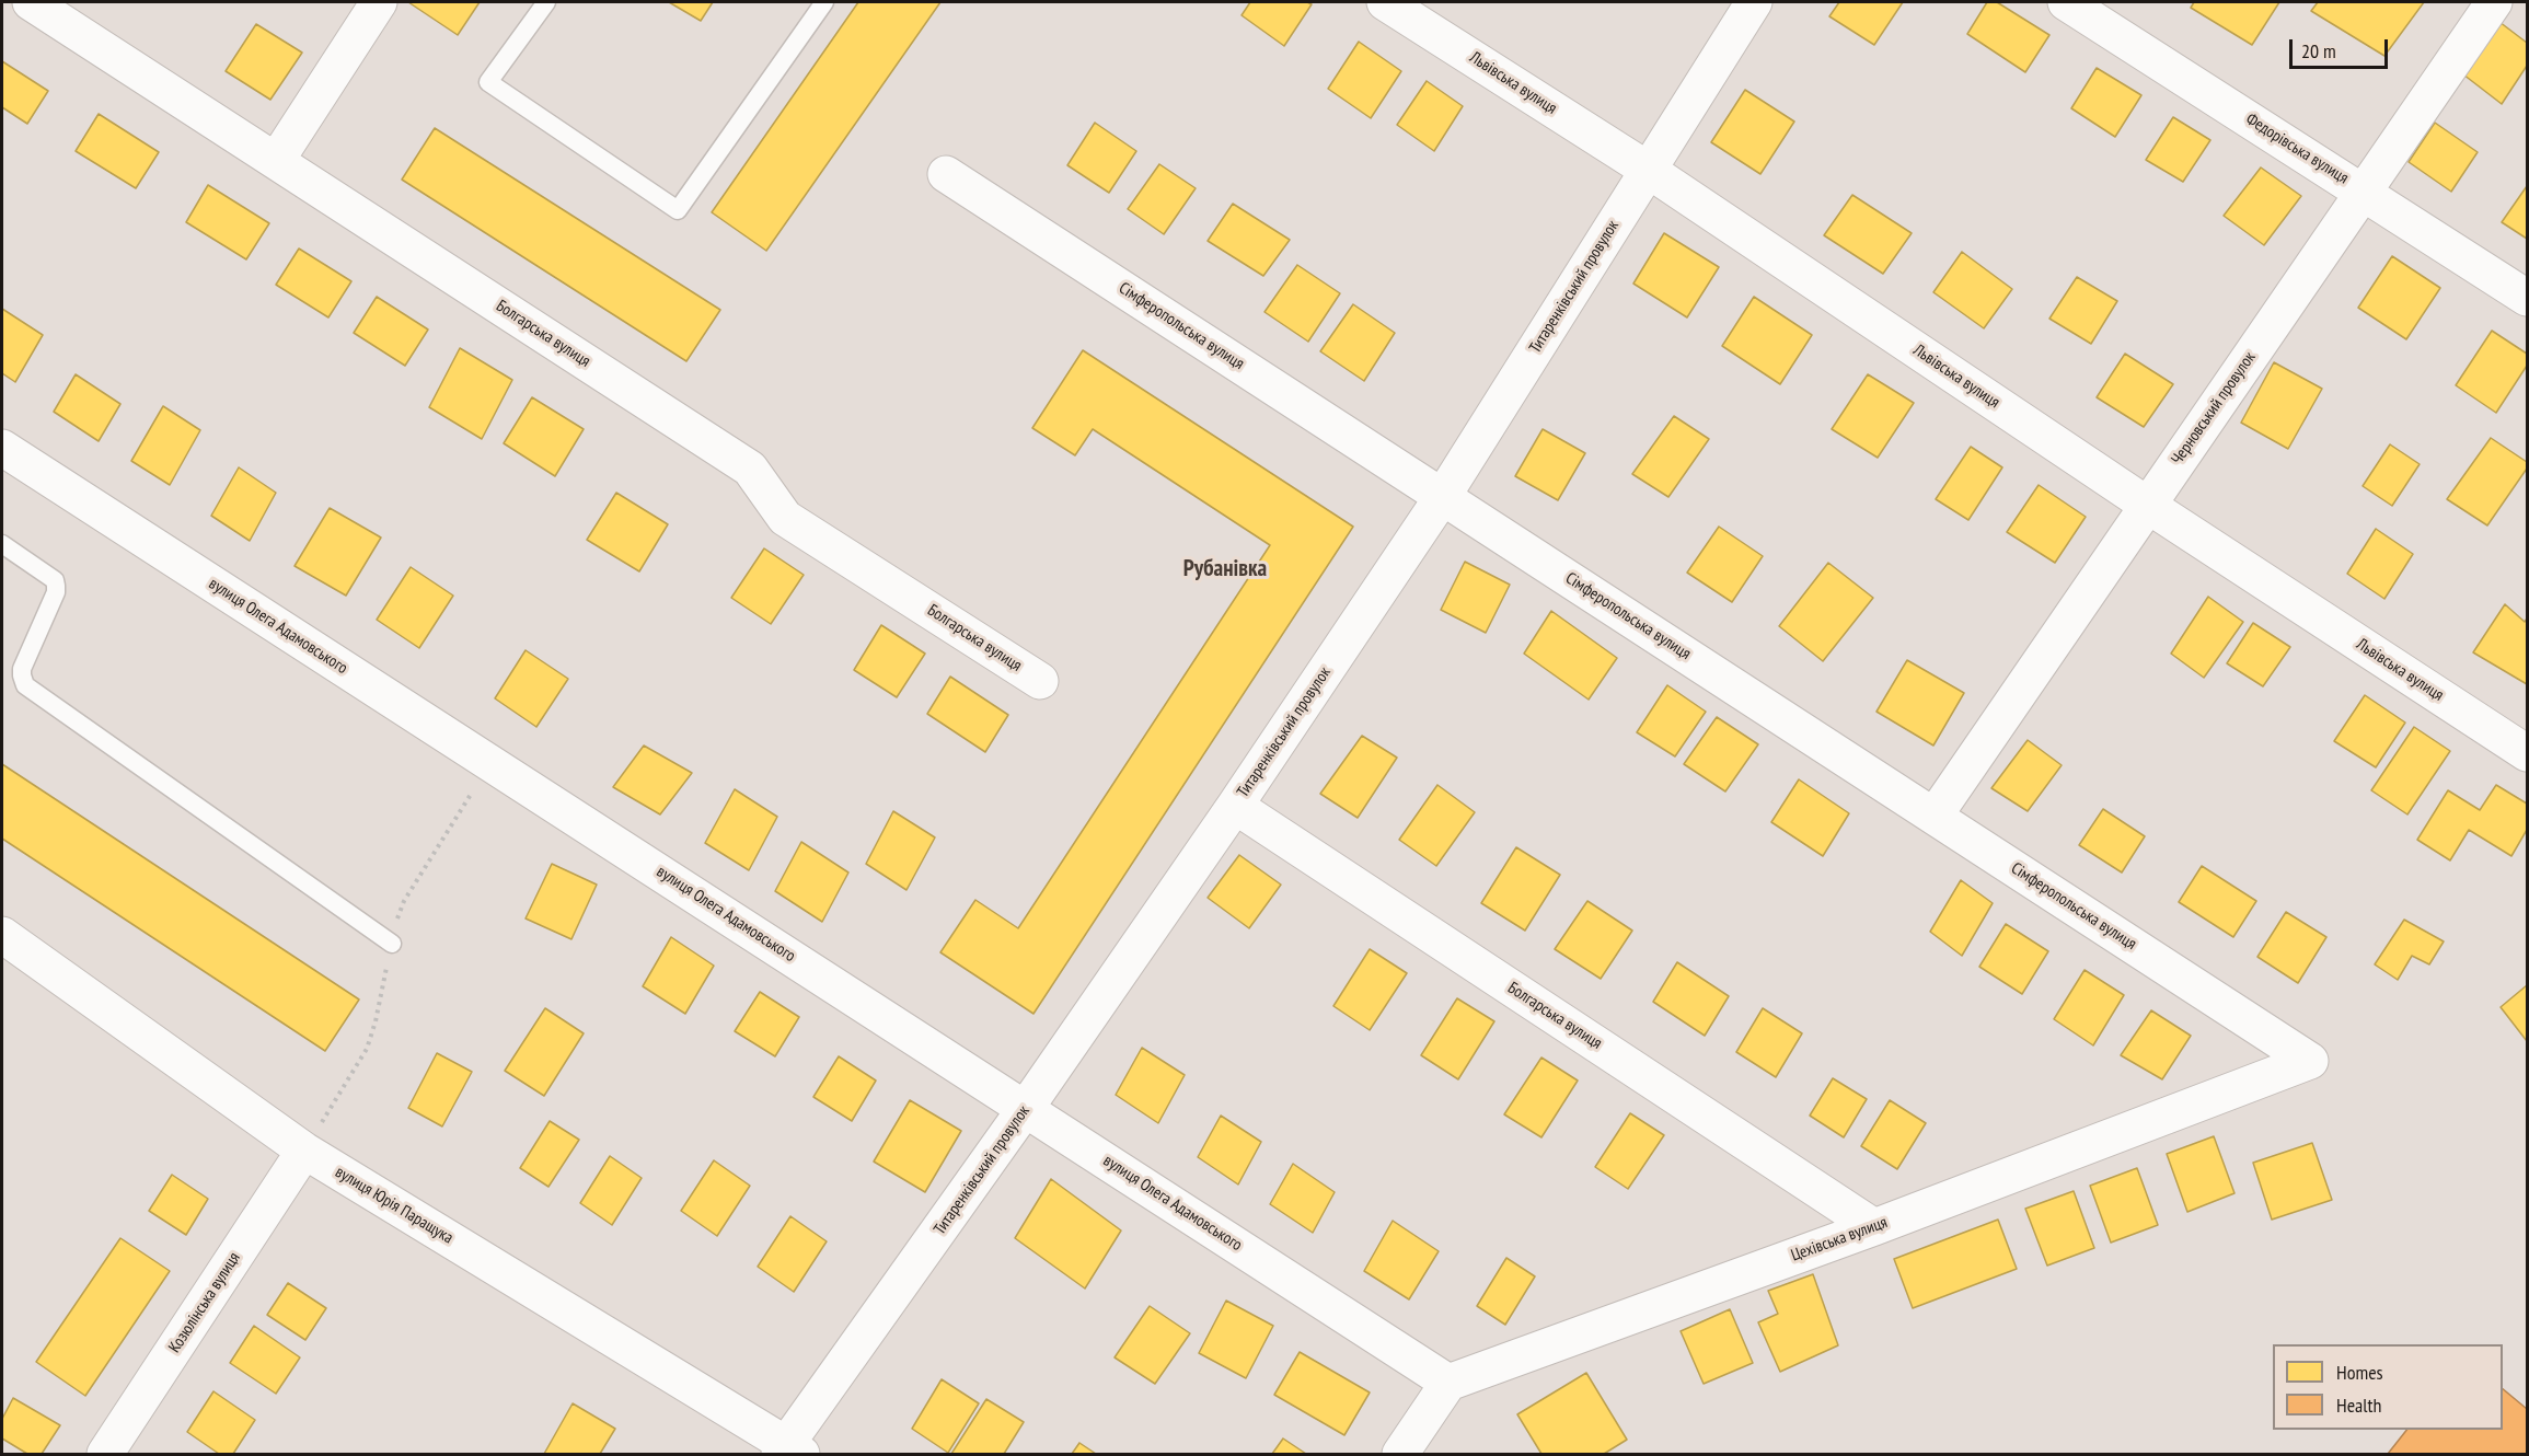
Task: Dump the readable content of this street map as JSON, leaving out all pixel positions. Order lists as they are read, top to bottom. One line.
{"streets":{"street":["Львівська вулиця","Федорівська вулиця","Титаренківський провулок","Сімферопольська вулиця","Болгарська вулиця","Черновський провулок","вулиця Олега Адамовського","вулиця Юрія Паращука","Цехівська вулиця","Козюлінська вулиця"]},"crossings":[["Львівська вулиця","Титаренківський провулок"],["Львівська вулиця","Черновський провулок"],["Федорівська вулиця","Черновський провулок"],["Титаренківський провулок","Сімферопольська вулиця"],["Титаренківський провулок","Болгарська вулиця"],["Титаренківський провулок","вулиця Олега Адамовського"],["Титаренківський провулок","вулиця Юрія Паращука"],["Сімферопольська вулиця","Черновський провулок"],["Сімферопольська вулиця","Цехівська вулиця"],["Болгарська вулиця","Цехівська вулиця"],["вулиця Олега Адамовського","Цехівська вулиця"],["вулиця Юрія Паращука","Козюлінська вулиця"]],"districts":["Рубанівка"],"legend":["Homes","Health"],"scale_bar":"20 m"}
